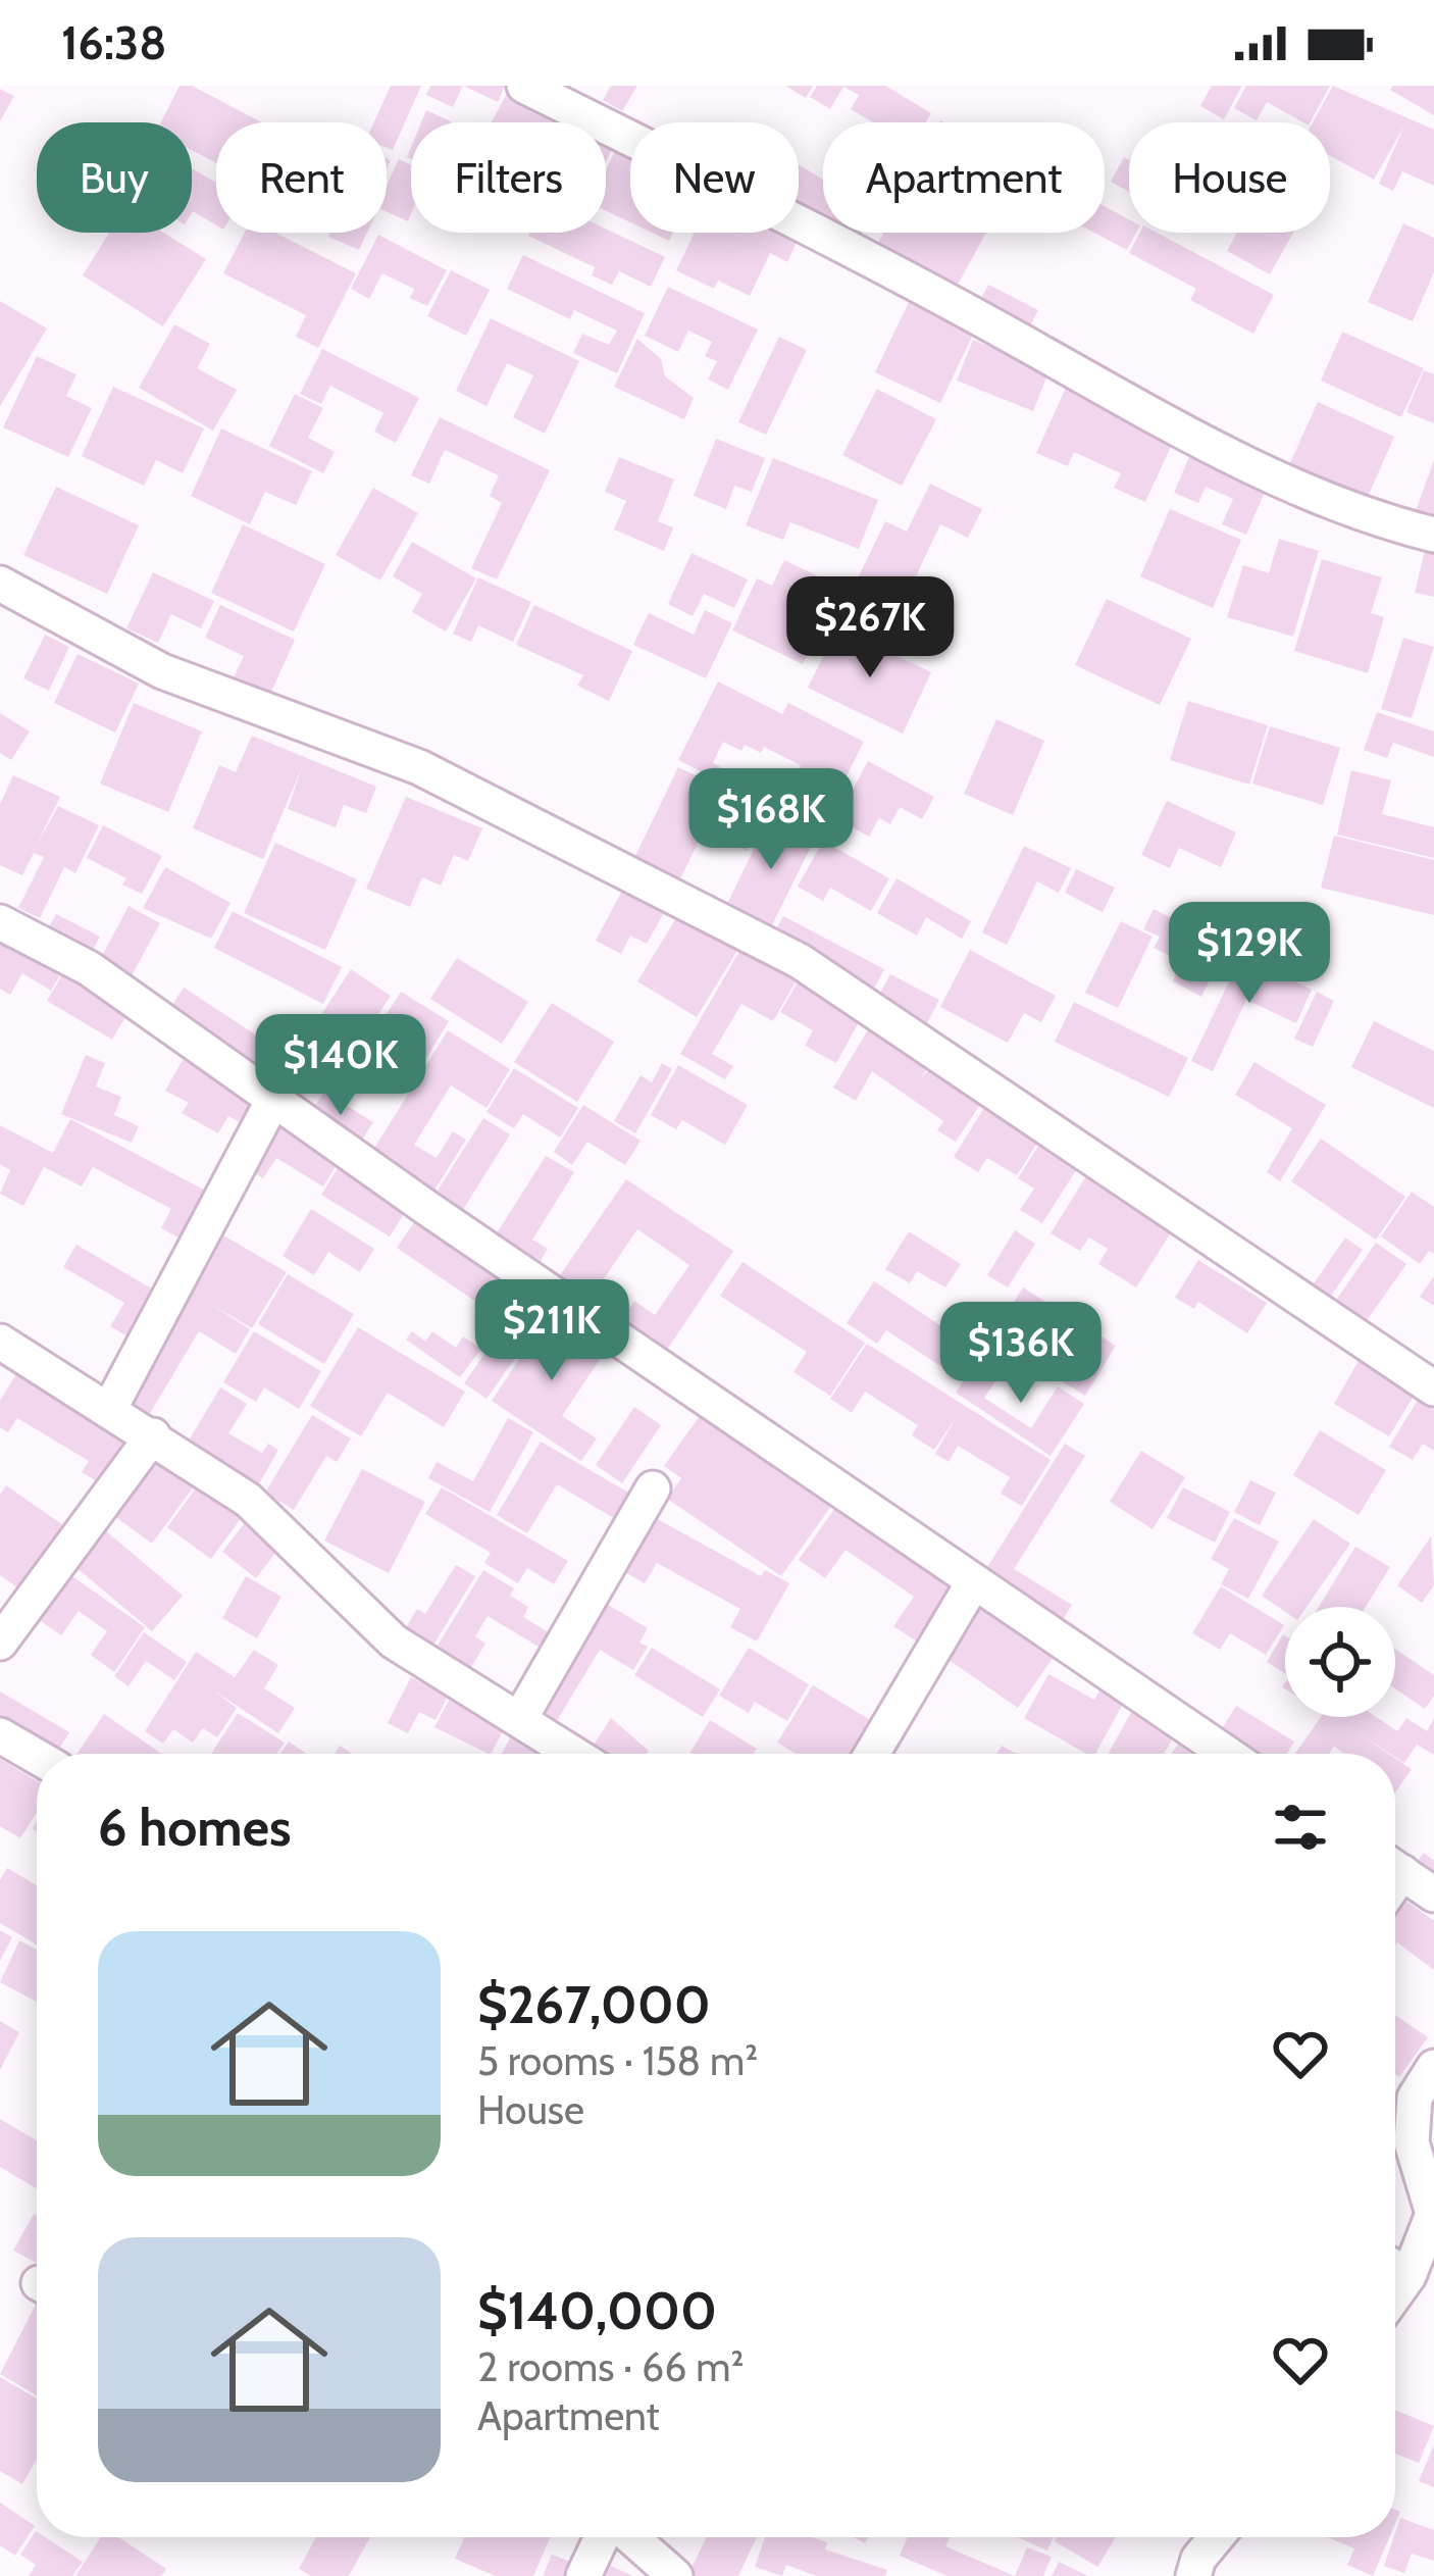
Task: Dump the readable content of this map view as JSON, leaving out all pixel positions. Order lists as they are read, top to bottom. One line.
{"page":{"status":"16:38","chip":["Buy","Rent","Filters","New","Apartment","House"],"price":["$267K","$168K","$129K","$140K","$211K","$136K"],"heading":"6 homes","list":[{"name":"$267,000","note":"5 rooms · 158 m² · House"},{"name":"$140,000","note":"2 rooms · 66 m² · Apartment"}]}}
